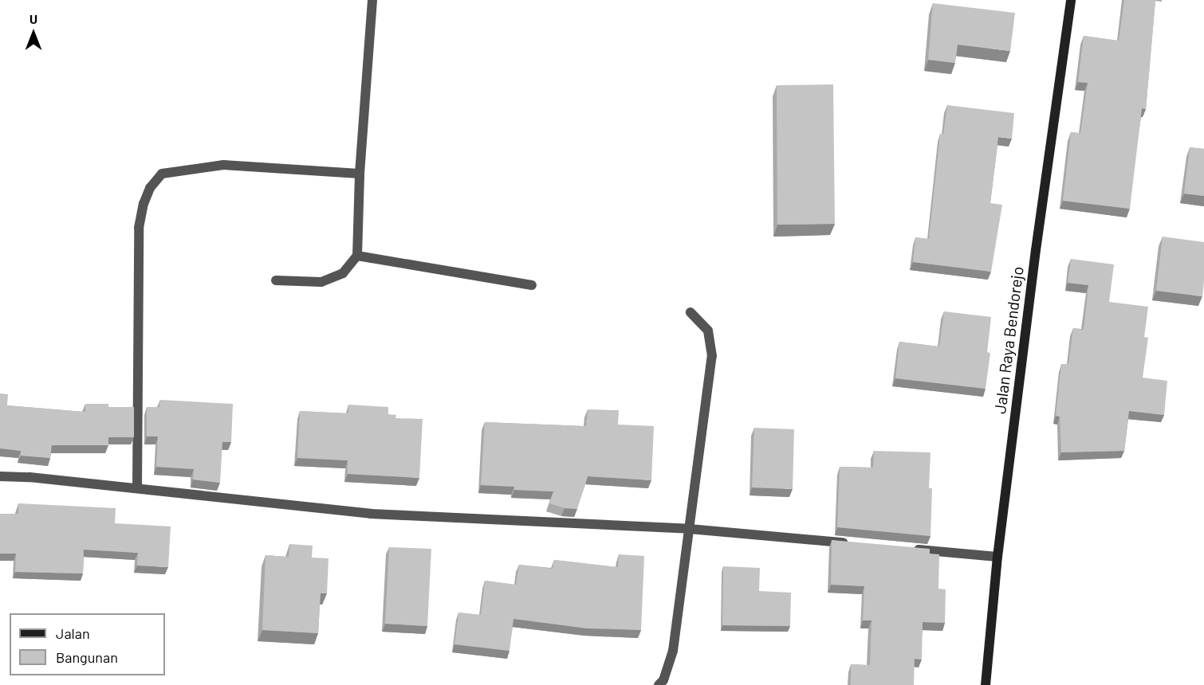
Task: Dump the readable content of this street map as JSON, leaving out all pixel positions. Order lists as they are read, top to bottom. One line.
{"streets":{"main road":["Jalan Raya Bendorejo"]},"legend":["Jalan","Bangunan"],"north":"top"}
